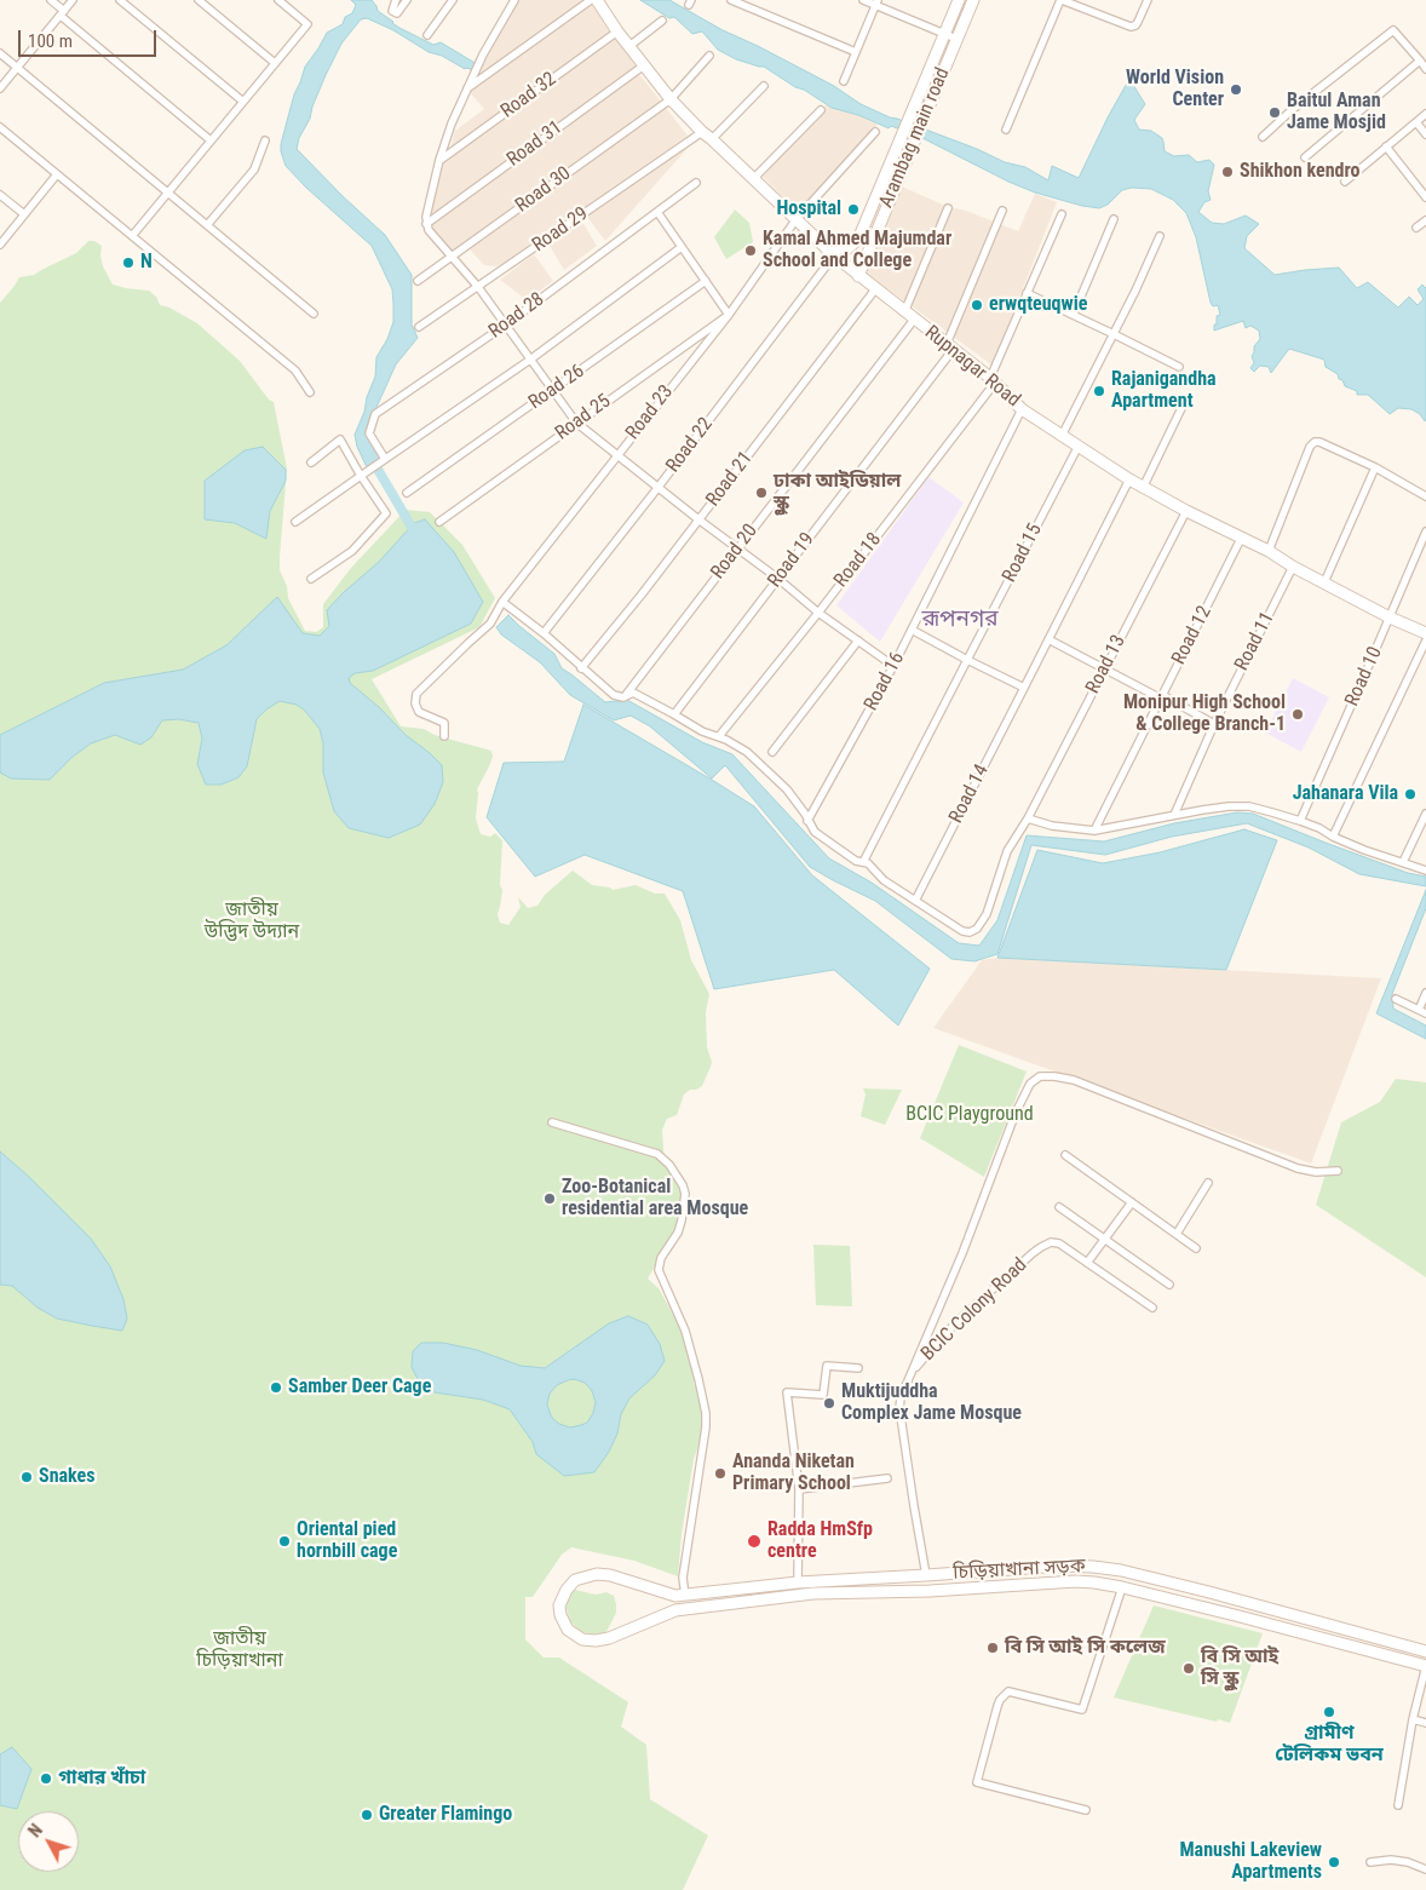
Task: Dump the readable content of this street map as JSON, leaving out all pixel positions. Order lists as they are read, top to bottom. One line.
{"streets":{"main road":["Arambag main road","Rupnagar Road","চিড়িয়াখানা সড়ক"],"street":["Road 32","Road 31","Road 30","Road 29","Road 28","Road 26","Road 23","Road 25","Road 22","Road 21","Road 20","Road 15","Road 19","Road 18","Road 12","Road 11","Road 13","Road 10","Road 16","Road 14","BCIC Colony Road"]},"crossings":[["Road 32","Rupnagar Road"],["Arambag main road","Rupnagar Road"],["Arambag main road","Road 22"],["Road 31","Rupnagar Road"],["Road 30","Rupnagar Road"],["Road 29","Rupnagar Road"],["Rupnagar Road","Road 23"],["Rupnagar Road","Road 22"],["Rupnagar Road","Road 21"],["Rupnagar Road","Road 20"],["Rupnagar Road","Road 15"],["Rupnagar Road","Road 19"],["Rupnagar Road","Road 18"],["Rupnagar Road","Road 12"],["Rupnagar Road","Road 11"],["Rupnagar Road","Road 13"],["Rupnagar Road","Road 10"],["Rupnagar Road","Road 16"],["Road 23","Road 25"],["Road 13","Road 14"],["BCIC Colony Road","চিড়িয়াখানা সড়ক"]],"districts":["রূপনগর"],"parks":["জাতীয় উদ্ভিদ উদ্যান","BCIC Playground","জাতীয় চিড়িয়াখানা"],"places":["World Vision Center","Baitul Aman Jame Mosjid","Shikhon kendro","Hospital","Kamal Ahmed Majumdar School and College","N","erwqteuqwie","Rajanigandha Apartment","ঢাকা আইডিয়াল স্কুল","Monipur High School & College Branch-1","Jahanara Vila","Zoo-Botanical residential area Mosque","Samber Deer Cage","Muktijuddha Complex Jame Mosque","Ananda Niketan Primary School","Snakes","Oriental pied hornbill cage","Radda HmSfp centre","বি সি আই সি কলেজ","বি সি আই সি স্কুল","গ্রামীণ টেলিকম ভবন","গাধার খাঁচা","Greater Flamingo","Manushi Lakeview Apartments"],"scale_bar":"100 m","north":"top left"}
